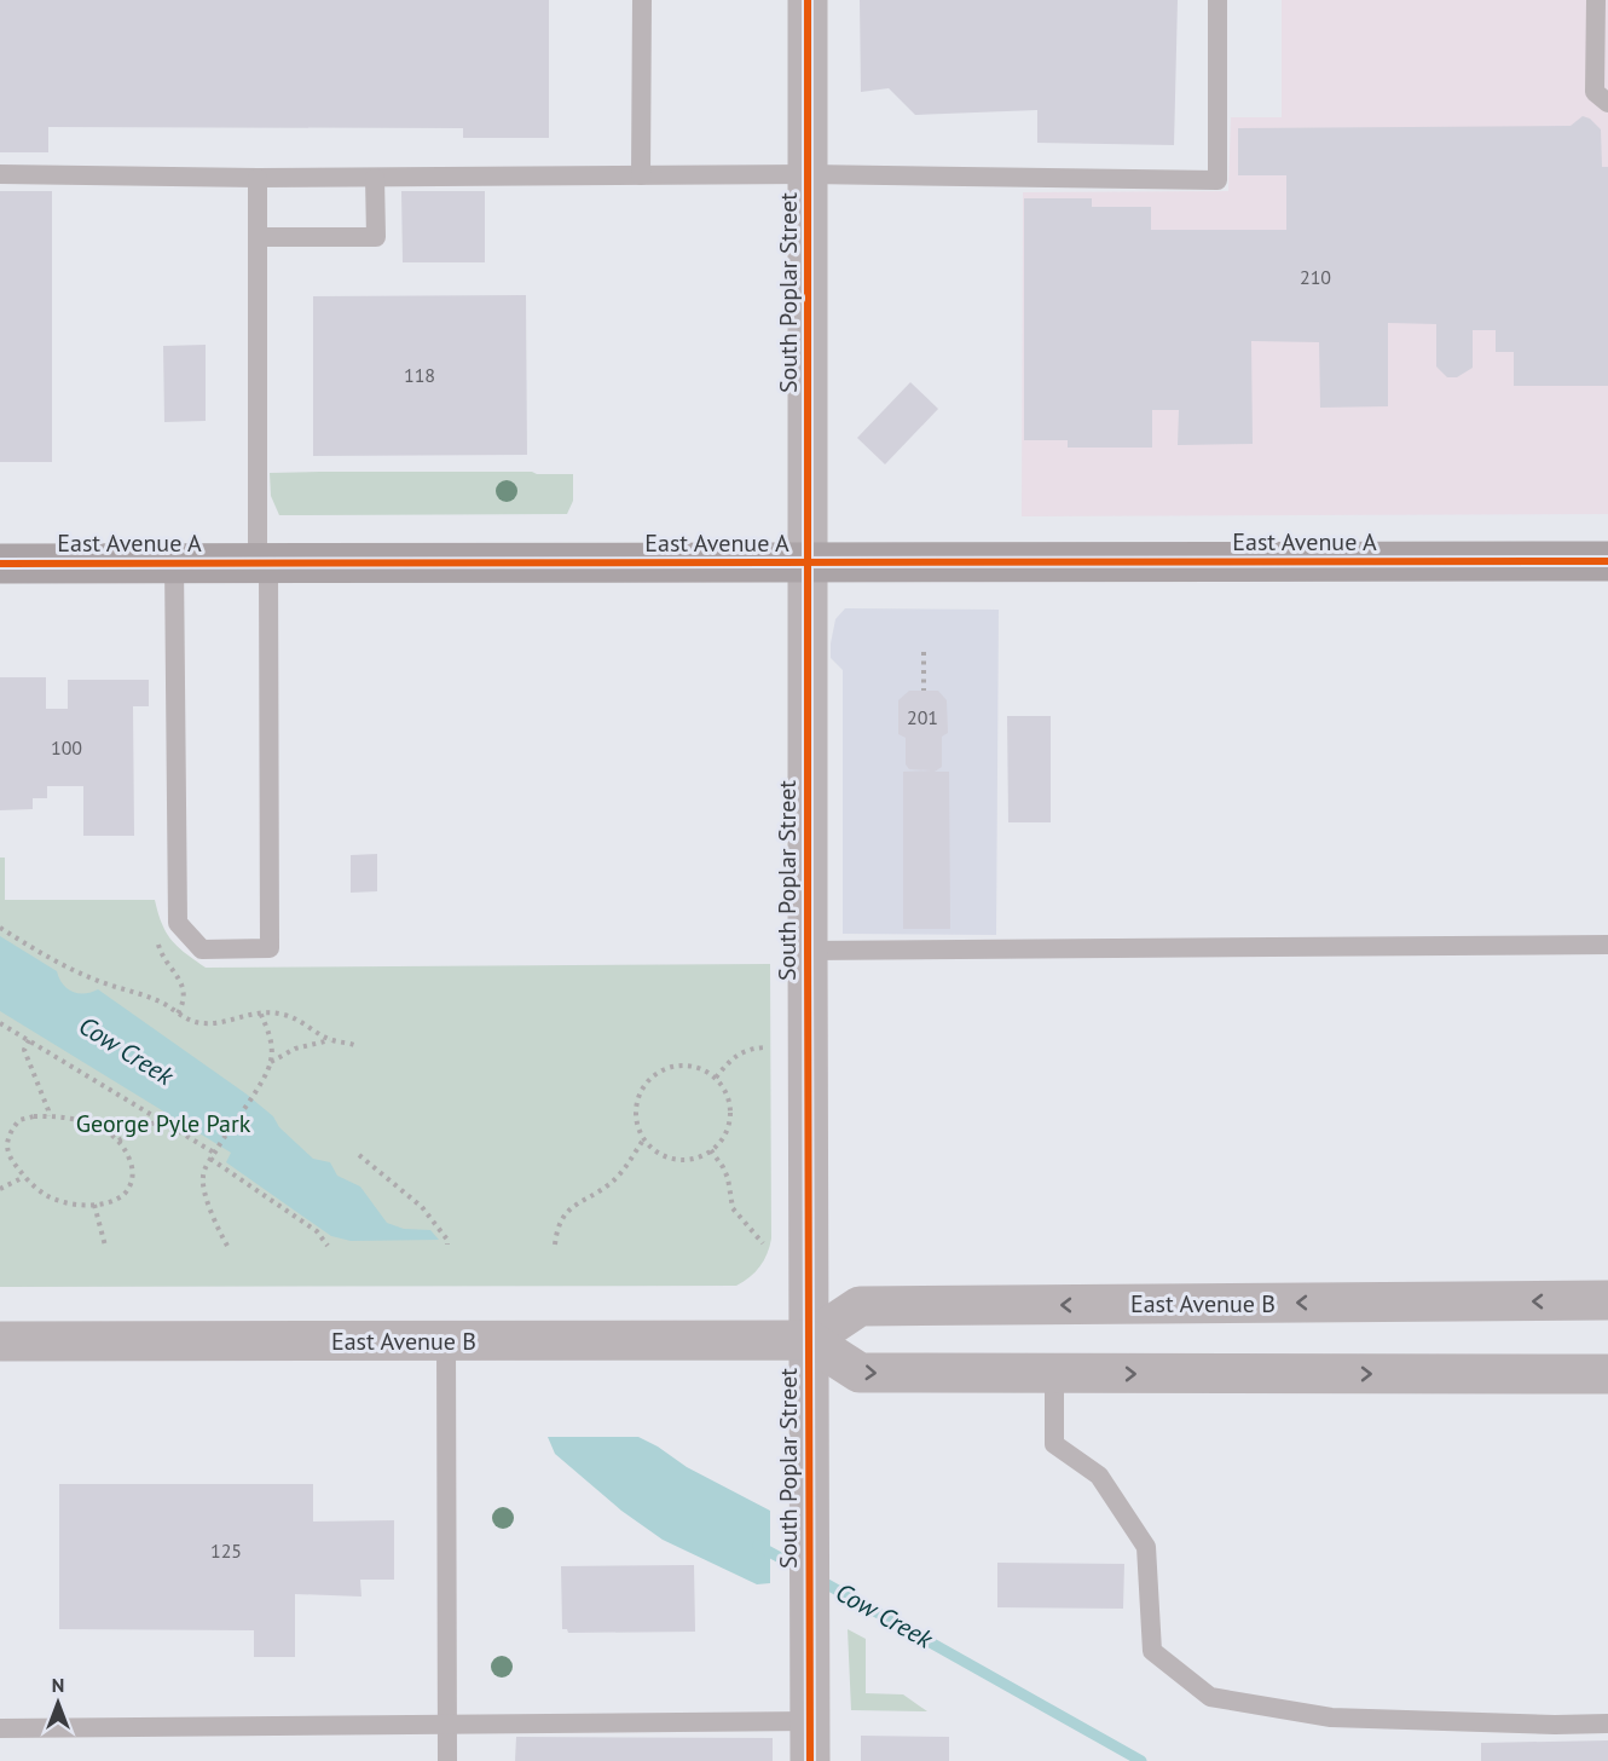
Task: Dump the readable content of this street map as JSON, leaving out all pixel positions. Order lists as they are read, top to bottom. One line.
{"streets":{"main road":["East Avenue A"],"street":["South Poplar Street","East Avenue B"]},"crossings":[["South Poplar Street","East Avenue A"],["South Poplar Street","East Avenue B"]],"water":["Cow Creek"],"parks":["George Pyle Park"],"house_numbers":["210","118","201","100","125"],"north":"top"}
